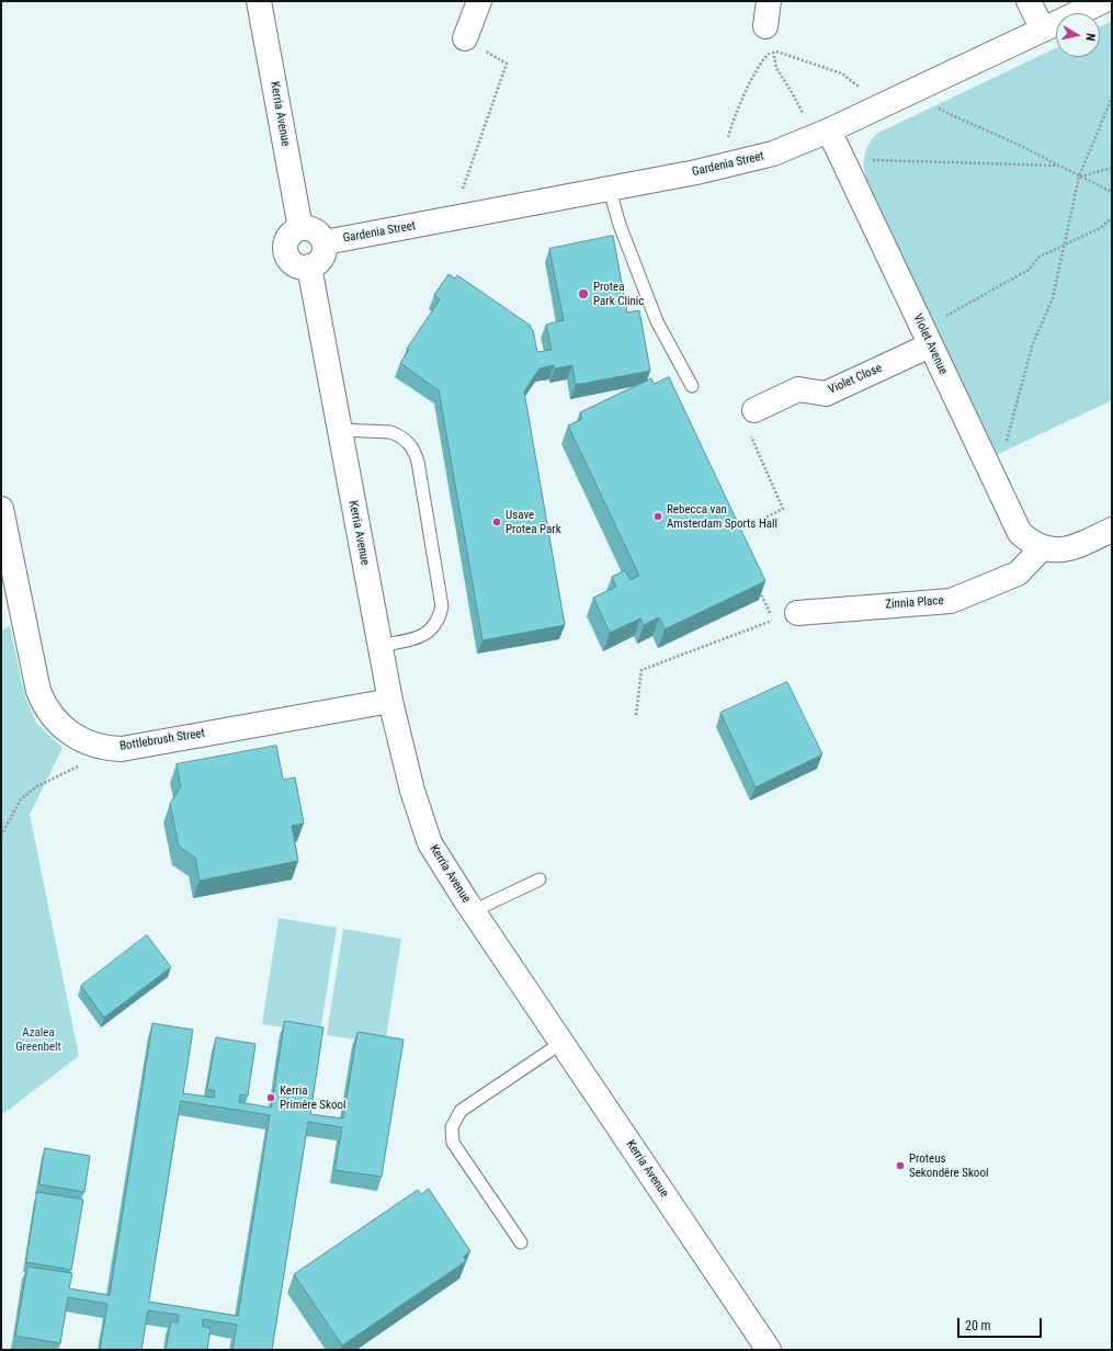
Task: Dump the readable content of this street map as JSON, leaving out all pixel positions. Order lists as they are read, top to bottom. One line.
{"streets":{"street":["Kerria Avenue","Gardenia Street","Violet Avenue","Violet Close","Zinnia Place","Bottlebrush Street"]},"crossings":[["Kerria Avenue","Gardenia Street"],["Kerria Avenue","Bottlebrush Street"],["Gardenia Street","Violet Avenue"],["Violet Avenue","Violet Close"],["Violet Avenue","Zinnia Place"]],"parks":["Azalea Greenbelt"],"places":["Protea Park Clinic","Rebecca van Amsterdam Sports Hall","Usave Protea Park","Kerria Primêre Skool","Proteus Sekondêre Skool"],"scale_bar":"20 m","north":"right"}
